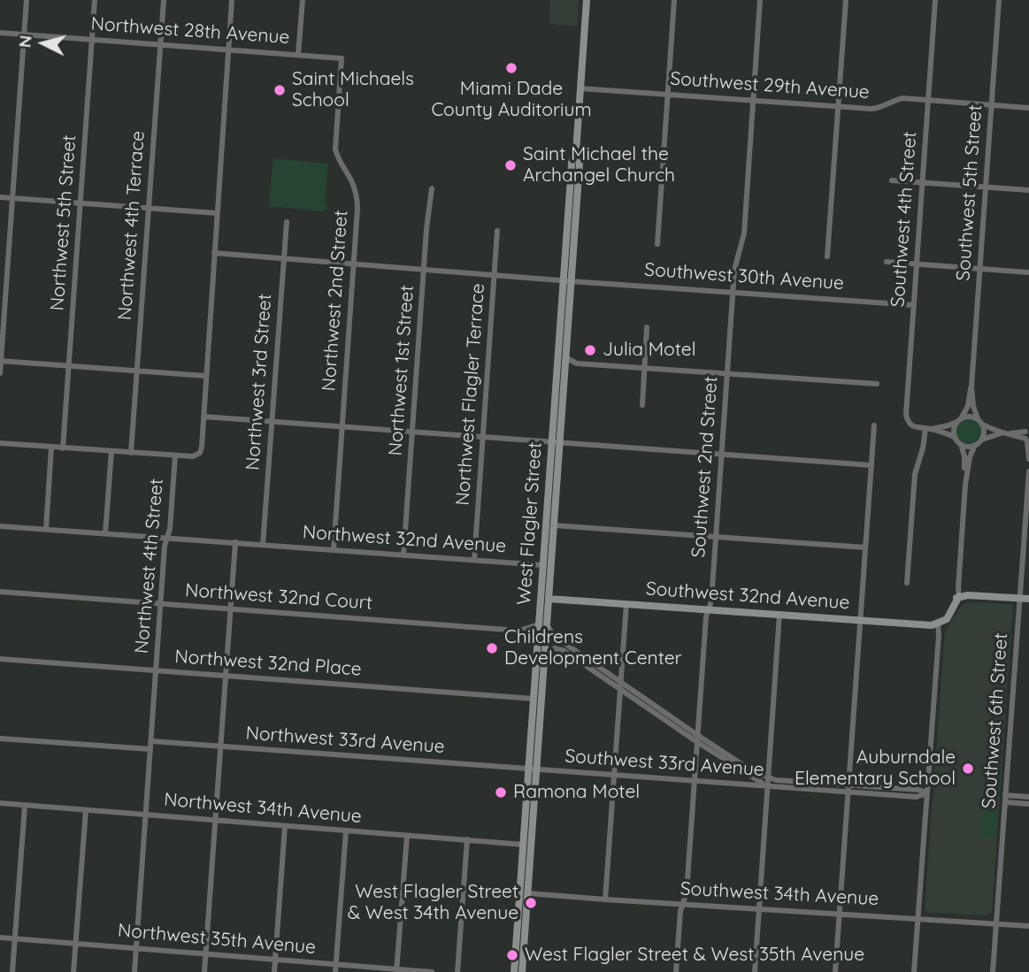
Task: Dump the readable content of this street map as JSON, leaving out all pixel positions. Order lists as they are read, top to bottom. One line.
{"streets":{"main road":["West Flagler Street","Southwest 32nd Avenue"],"street":["Northwest 28th Avenue","Southwest 29th Avenue","Southwest 5th Street","Southwest 4th Street","Northwest 5th Street","Northwest 4th Terrace","Southwest 30th Avenue","Northwest 2nd Street","Northwest 1st Street","Northwest 3rd Street","Northwest Flagler Terrace","Southwest 2nd Street","Northwest 32nd Avenue","Northwest 4th Street","Northwest 32nd Court","Northwest 32nd Place","Southwest 6th Street","Northwest 33rd Avenue","Southwest 33rd Avenue","Northwest 34th Avenue","Southwest 34th Avenue","Northwest 35th Avenue"]},"crossings":[["Northwest 28th Avenue","Northwest 5th Street"],["Northwest 28th Avenue","Northwest 4th Terrace"],["Northwest 28th Avenue","Northwest 2nd Street"],["Northwest 28th Avenue","Northwest 4th Street"],["Southwest 29th Avenue","Southwest 5th Street"],["Southwest 29th Avenue","Southwest 4th Street"],["Southwest 29th Avenue","Southwest 2nd Street"],["Southwest 29th Avenue","West Flagler Street"],["Southwest 4th Street","Southwest 30th Avenue"],["Southwest 30th Avenue","Northwest 2nd Street"],["Southwest 30th Avenue","Northwest 1st Street"],["Southwest 30th Avenue","Northwest 3rd Street"],["Southwest 30th Avenue","Northwest Flagler Terrace"],["Southwest 30th Avenue","Southwest 2nd Street"],["Southwest 30th Avenue","West Flagler Street"],["Southwest 30th Avenue","Northwest 4th Street"],["Northwest 2nd Street","Northwest 32nd Avenue"],["Northwest 1st Street","Northwest 32nd Avenue"],["Northwest 3rd Street","Northwest 32nd Avenue"],["Northwest Flagler Terrace","Northwest 32nd Avenue"],["Southwest 2nd Street","Southwest 32nd Avenue"],["Southwest 2nd Street","Southwest 33rd Avenue"],["Southwest 2nd Street","Southwest 34th Avenue"],["West Flagler Street","Northwest 32nd Avenue"],["West Flagler Street","Southwest 32nd Avenue"],["West Flagler Street","Northwest 32nd Court"],["West Flagler Street","Northwest 32nd Place"],["West Flagler Street","Northwest 33rd Avenue"],["West Flagler Street","Southwest 33rd Avenue"],["West Flagler Street","Northwest 34th Avenue"],["West Flagler Street","Southwest 34th Avenue"],["Northwest 4th Street","Northwest 32nd Court"],["Northwest 4th Street","Northwest 32nd Place"],["Northwest 4th Street","Northwest 33rd Avenue"],["Northwest 4th Street","Northwest 34th Avenue"],["Northwest 4th Street","Northwest 35th Avenue"],["Southwest 6th Street","Southwest 34th Avenue"],["Northwest 33rd Avenue","Southwest 33rd Avenue"]],"places":["Miami Dade County Auditorium","Saint Michaels School","Saint Michael the Archangel Church","Julia Motel","Childrens Development Center","Auburndale Elementary School","Ramona Motel","West Flagler Street & West 34th Avenue","West Flagler Street & West 35th Avenue"],"north":"left"}
